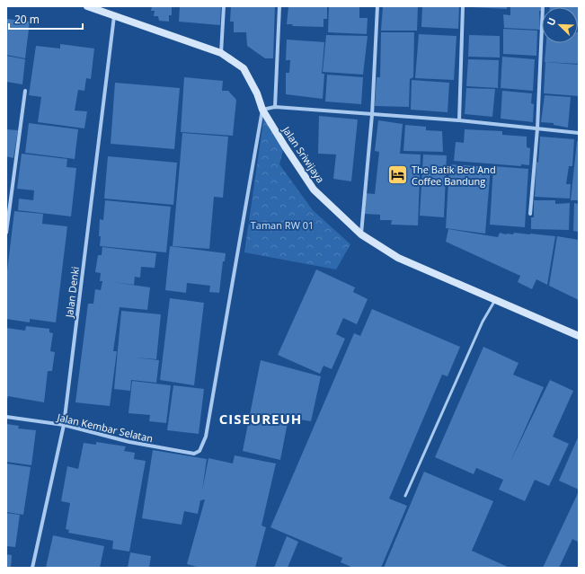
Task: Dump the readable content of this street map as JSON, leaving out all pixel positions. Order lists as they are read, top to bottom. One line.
{"streets":{"main road":["Jalan Sriwijaya"],"street":["Jalan Denki","Jalan Kembar Selatan"]},"crossings":[["Jalan Sriwijaya","Jalan Denki"],["Jalan Sriwijaya","Jalan Kembar Selatan"],["Jalan Denki","Jalan Kembar Selatan"]],"districts":["CISEUREUH"],"parks":["Taman RW 01"],"places":{"hotel":["The Batik Bed And Coffee Bandung"]},"scale_bar":"20 m","north":"top left"}
